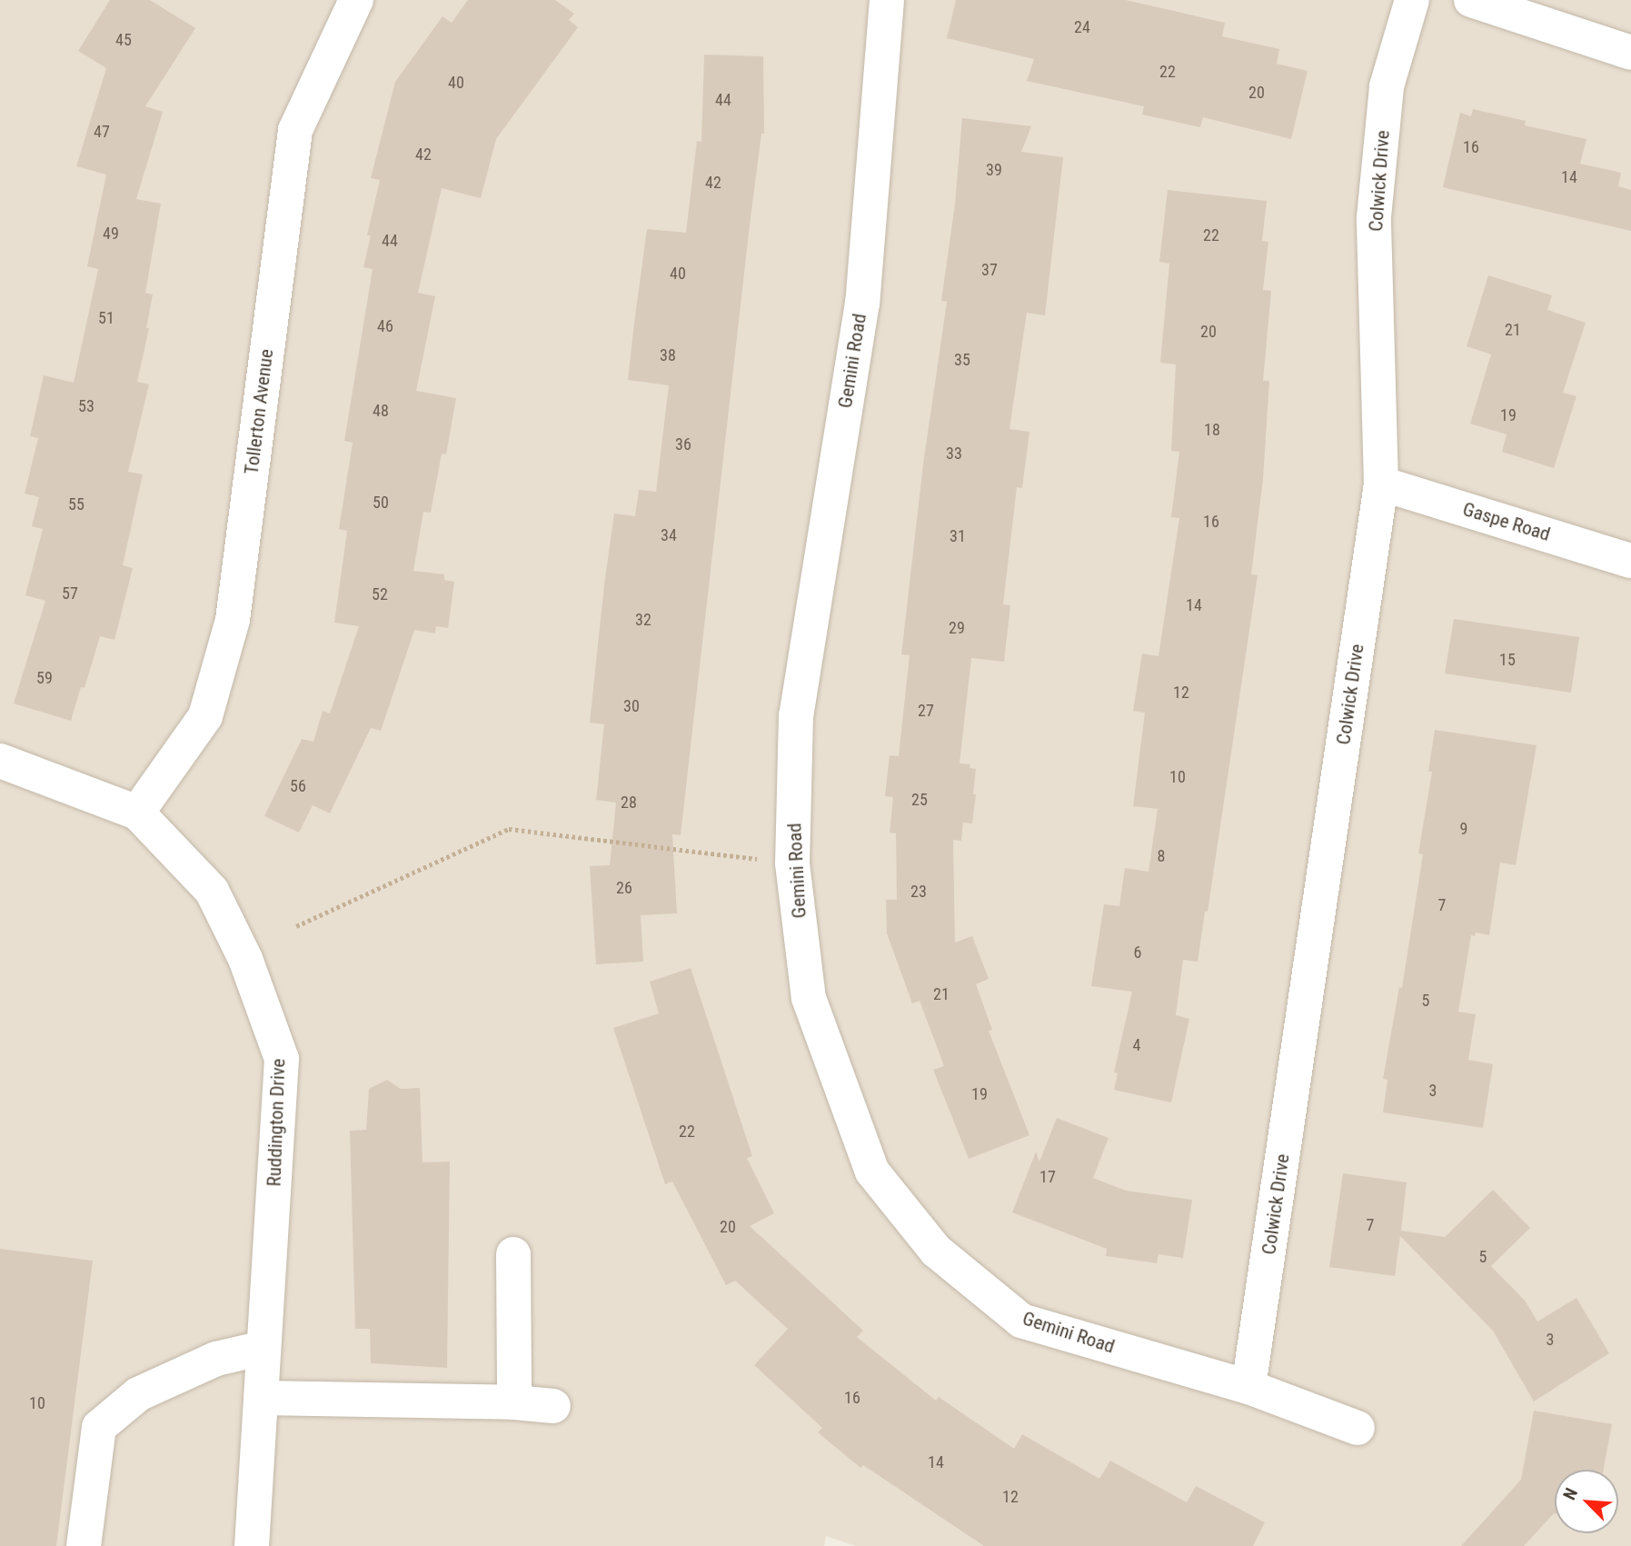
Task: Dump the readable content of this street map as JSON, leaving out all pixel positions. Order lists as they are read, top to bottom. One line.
{"streets":{"street":["Colwick Drive","Gemini Road","Tollerton Avenue","Gaspe Road","Ruddington Drive"]},"crossings":[["Colwick Drive","Gemini Road"],["Colwick Drive","Gaspe Road"],["Tollerton Avenue","Ruddington Drive"]],"house_numbers":["24","45","22","40","20","44","47","16","42","39","14","42","49","22","44","37","40","51","46","21","20","38","35","53","48","19","18","36","33","50","55","16","34","31","57","52","14","32","29","15","59","12","30","27","10","56","25","28","9","8","26","23","7","6","21","5","4","3","19","22","17","7","20","5","3","16","10","14","12"],"north":"top left"}
